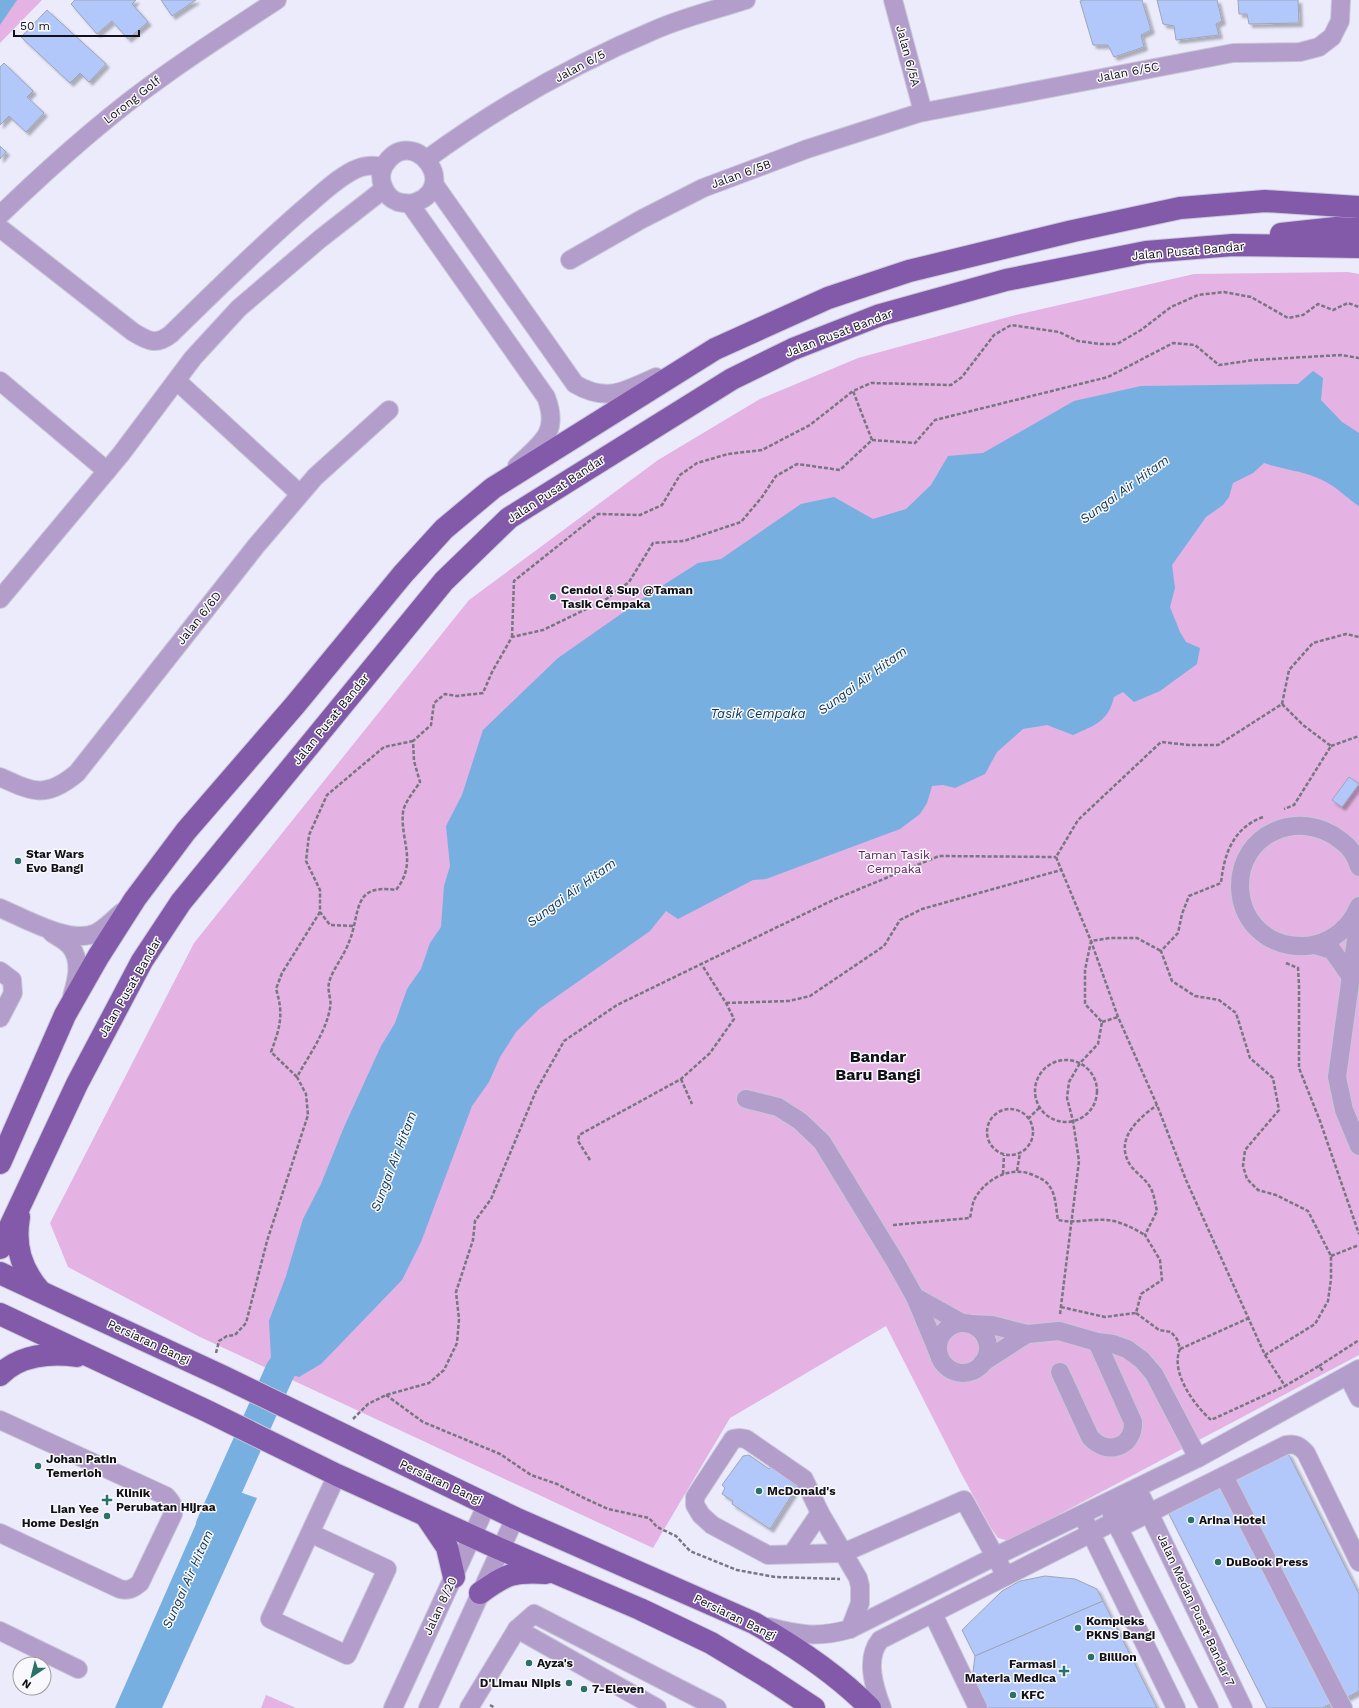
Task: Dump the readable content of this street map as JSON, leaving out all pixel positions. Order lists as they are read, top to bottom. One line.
{"streets":{"main road":["Jalan Pusat Bandar","Persiaran Bangi"],"street":["Jalan 6/5A","Jalan 6/5","Jalan 6/5C","Lorong Golf","Jalan 6/5B","Jalan 6/6D","Jalan 8/20","Jalan Medan Pusat Bandar 7"]},"crossings":[["Jalan 6/5A","Jalan 6/5C"],["Jalan 6/5A","Jalan 6/5B"],["Jalan 6/5C","Jalan 6/5B"],["Persiaran Bangi","Jalan 8/20"]],"districts":["Bandar Baru Bangi"],"water":["Sungai Air Hitam","Tasik Cempaka"],"parks":["Taman Tasik Cempaka"],"places":{"other":["Cendol & Sup @Taman Tasik Cempaka","Star Wars Evo Bangi","Johan Patin Temerloh","McDonald's","Lian Yee Home Design","Arina Hotel","DuBook Press","Kompleks PKNS Bangi","Billion","Ayza's","D'Limau Nipis","7-Eleven","KFC"],"health":["Klinik Perubatan Hijraa","Farmasi Materia Medica"]},"scale_bar":"50 m","north":"bottom left"}
